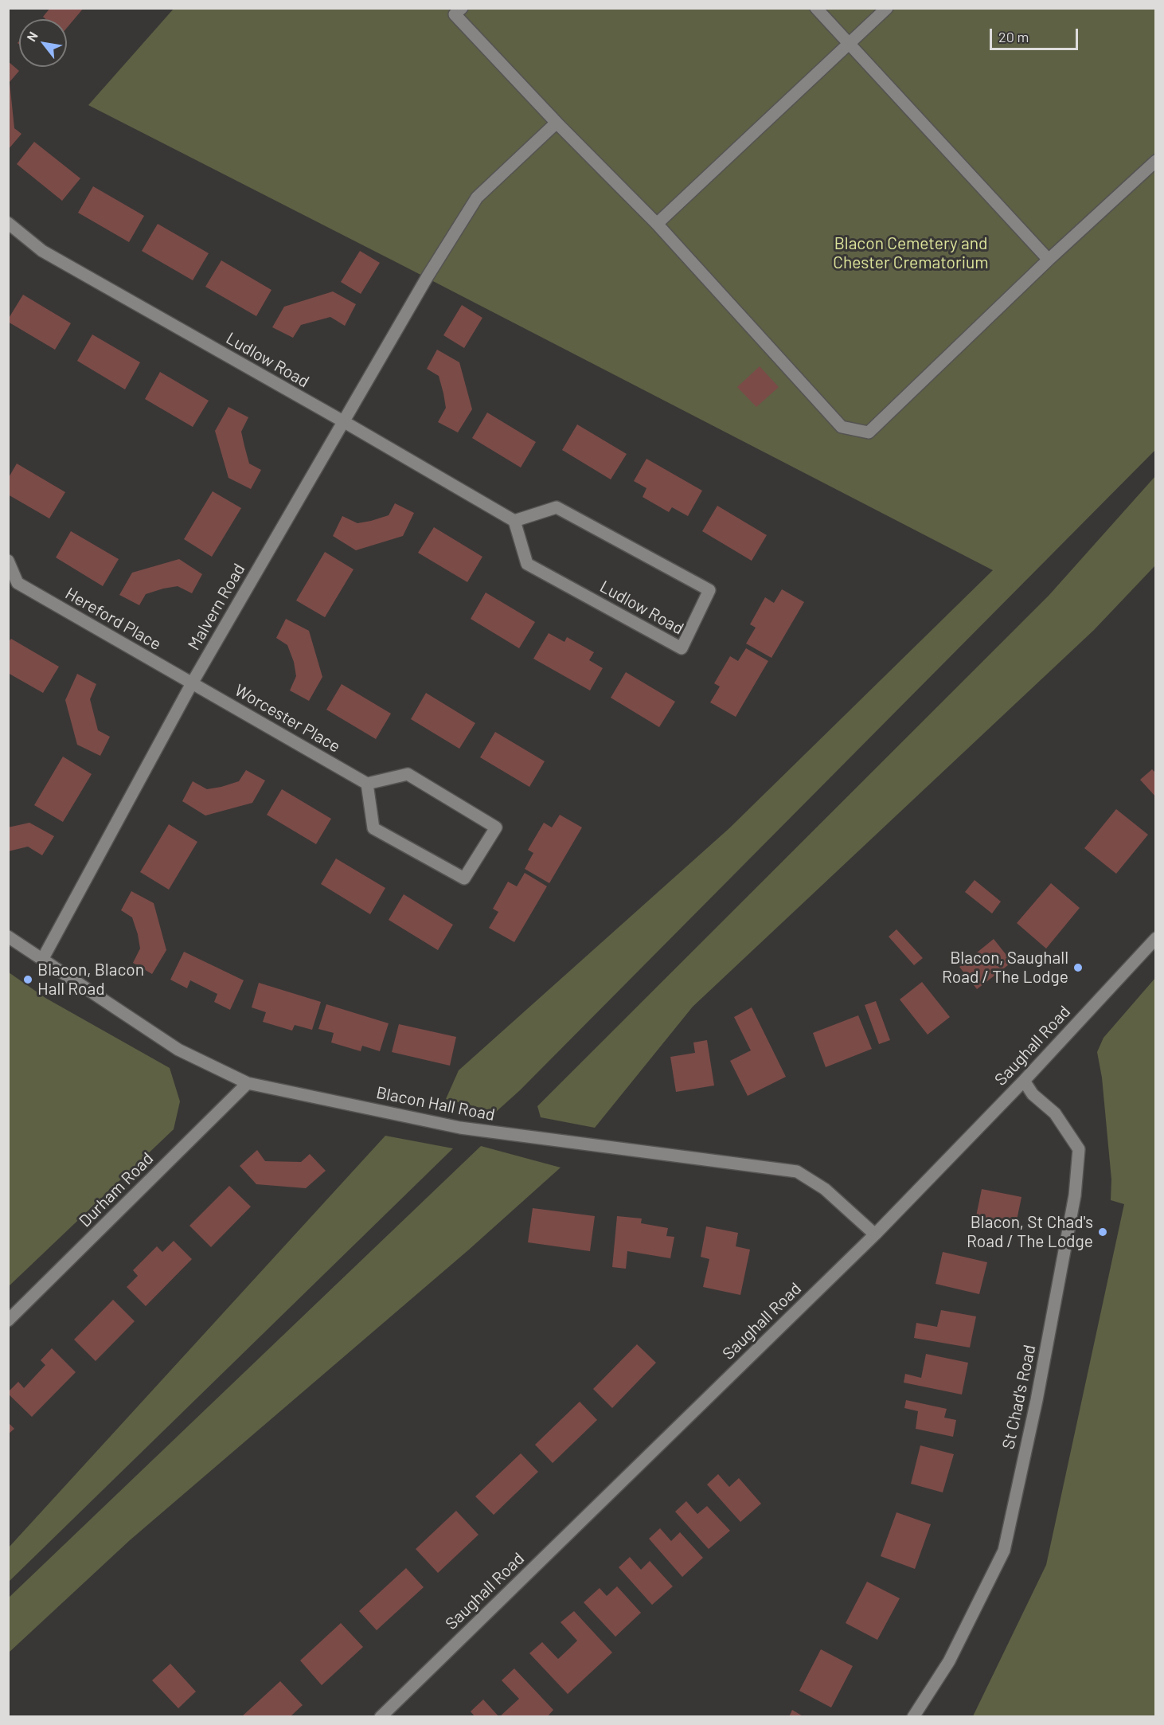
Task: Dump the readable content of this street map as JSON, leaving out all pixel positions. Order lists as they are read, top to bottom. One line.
{"streets":{"street":["Ludlow Road","Malvern Road","Hereford Place","Worcester Place","Saughall Road","Blacon Hall Road","Durham Road","St Chad's Road"]},"crossings":[["Ludlow Road","Malvern Road"],["Malvern Road","Hereford Place"],["Malvern Road","Worcester Place"],["Malvern Road","Blacon Hall Road"],["Hereford Place","Worcester Place"],["Saughall Road","Blacon Hall Road"],["Saughall Road","St Chad's Road"],["Blacon Hall Road","Durham Road"]],"parks":["Blacon Cemetery and Chester Crematorium"],"places":["Blacon, Saughall Road / The Lodge","Blacon, Blacon Hall Road","Blacon, St Chad's Road / The Lodge"],"scale_bar":"20 m","north":"top left"}
